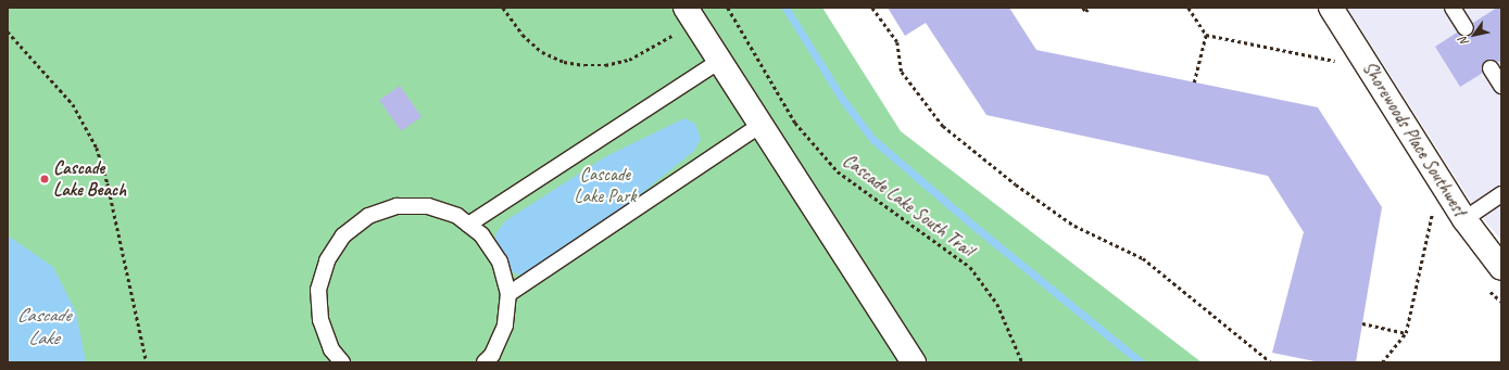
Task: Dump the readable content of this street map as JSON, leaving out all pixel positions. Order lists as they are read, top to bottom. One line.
{"streets":{"street":["Shorewoods Place Southwest"],"path":["Cascade Lake South Trail"]},"water":["Cascade Lake"],"parks":["Cascade Lake Park"],"places":["Cascade Lake Beach"],"north":"bottom left"}
